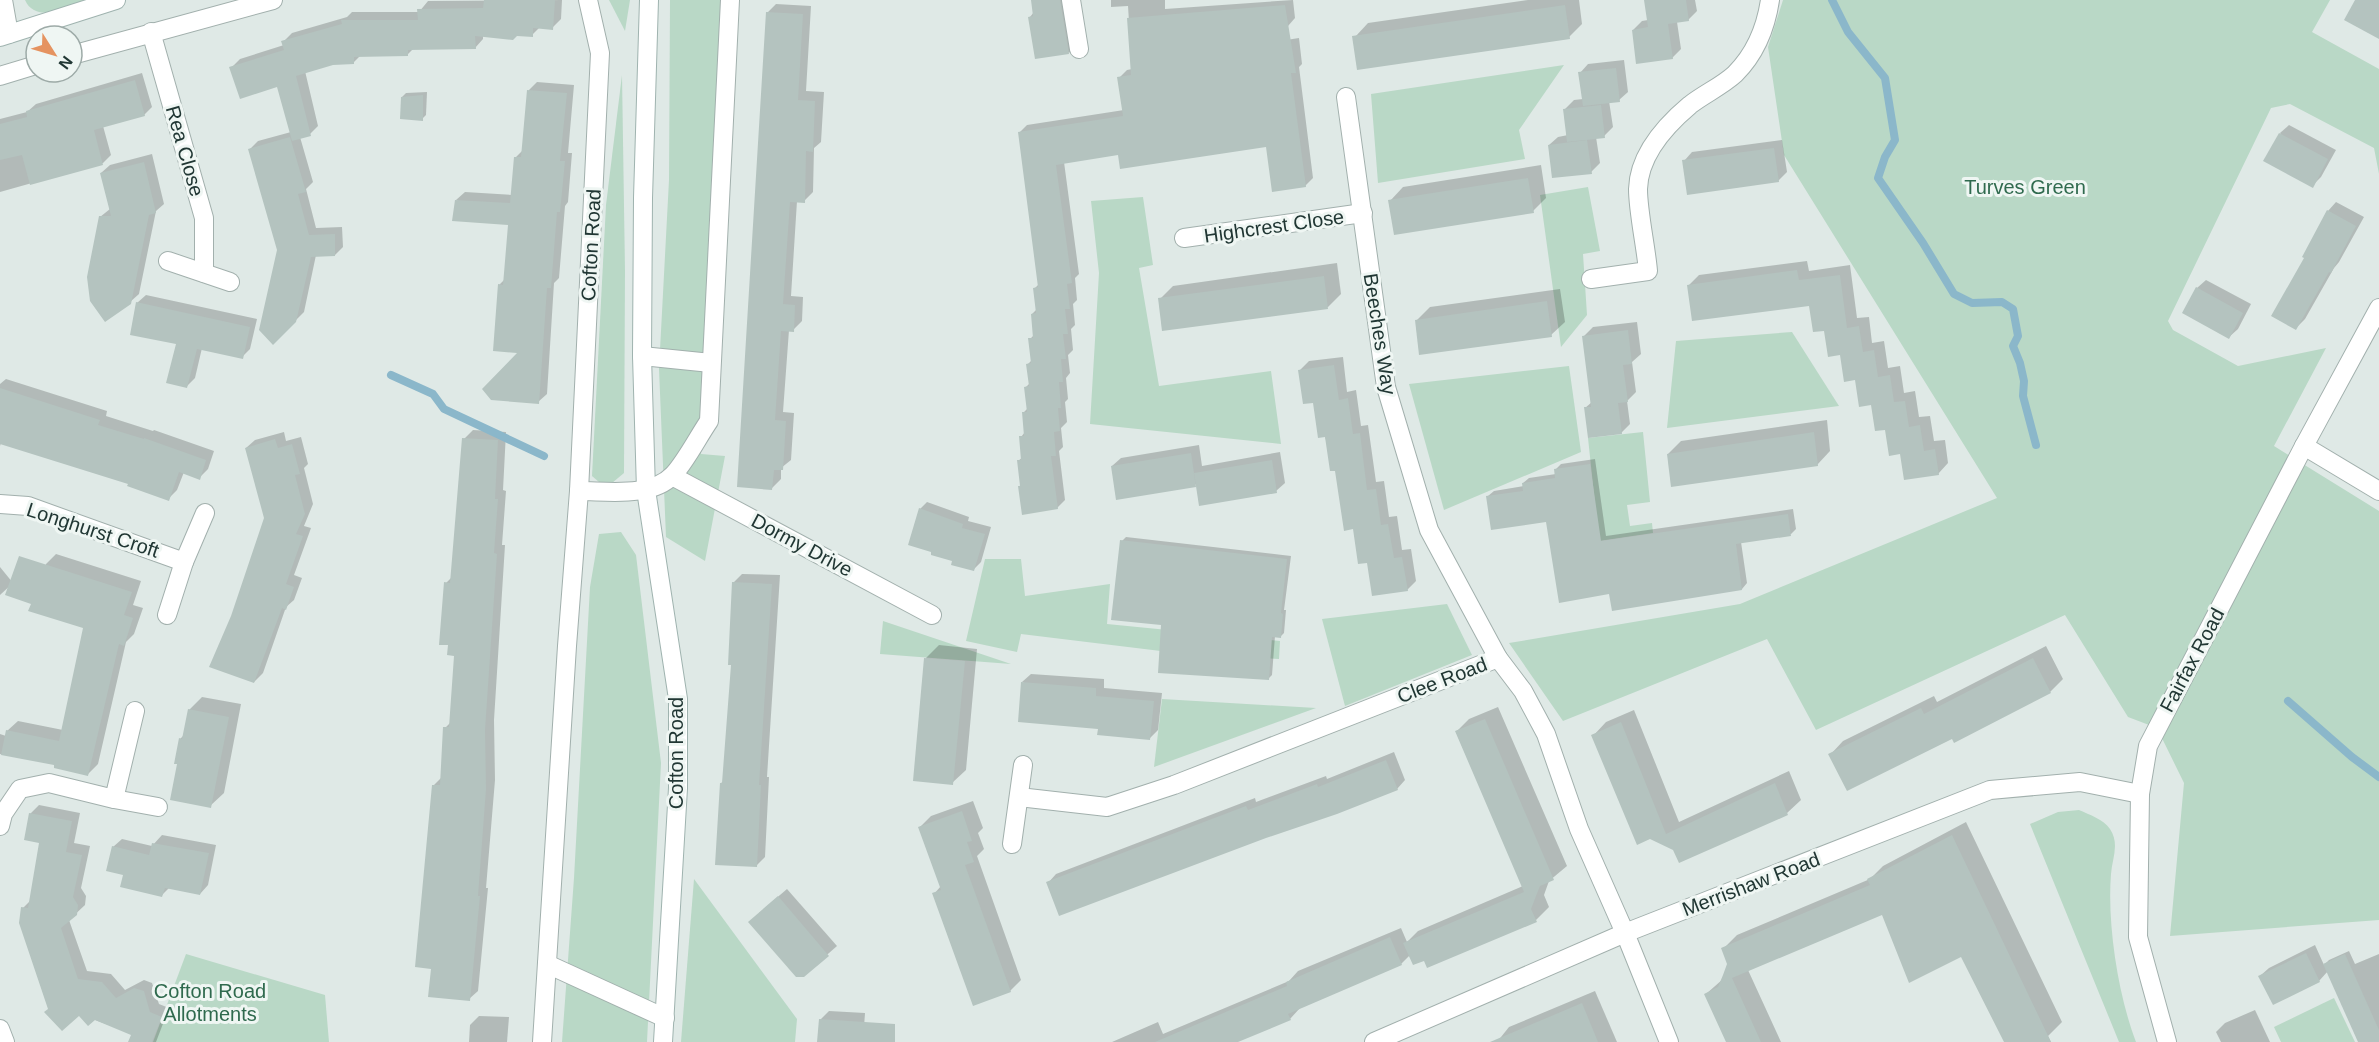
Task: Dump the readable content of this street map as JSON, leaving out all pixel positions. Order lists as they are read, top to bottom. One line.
{"streets":{"street":["Rea Close","Highcrest Close","Cofton Road","Beeches Way","Longhurst Croft","Dormy Drive","Fairfax Road","Clee Road","Merrishaw Road"]},"crossings":[["Highcrest Close","Beeches Way"],["Beeches Way","Clee Road"],["Fairfax Road","Merrishaw Road"],["Clee Road","Merrishaw Road"]],"parks":["Turves Green","Cofton Road Allotments"],"north":"bottom right"}
